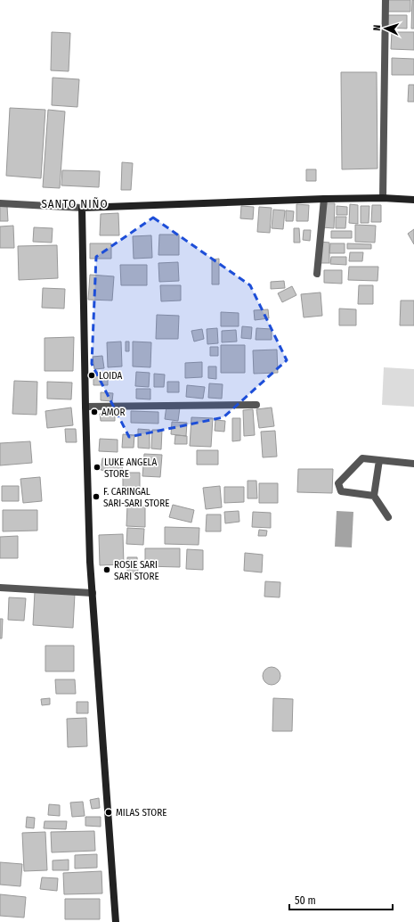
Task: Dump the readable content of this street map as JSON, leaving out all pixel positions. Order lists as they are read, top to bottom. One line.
{"districts":["SANTO NIÑO"],"places":["LOIDA","AMOR","LUKE ANGELA STORE","F. CARINGAL SARI-SARI STORE","ROSIE SARI SARI STORE","MILAS STORE"],"scale_bar":"50 m","north":"left"}
